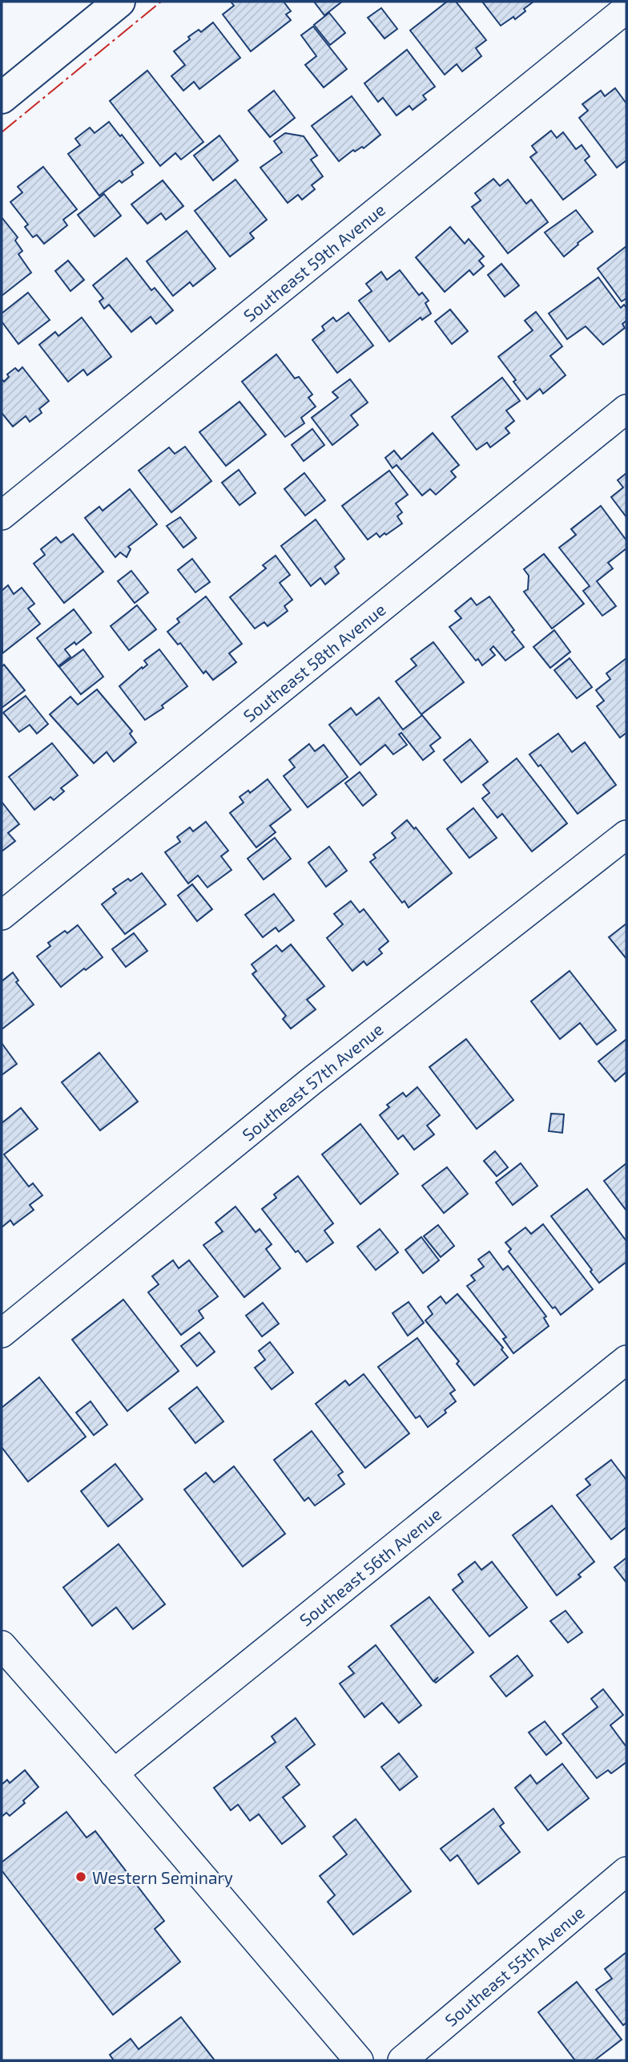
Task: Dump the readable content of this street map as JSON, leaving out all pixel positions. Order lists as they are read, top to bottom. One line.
{"streets":{"street":["Southeast 59th Avenue","Southeast 58th Avenue","Southeast 57th Avenue","Southeast 56th Avenue","Southeast 55th Avenue"]},"places":["Western Seminary"]}
